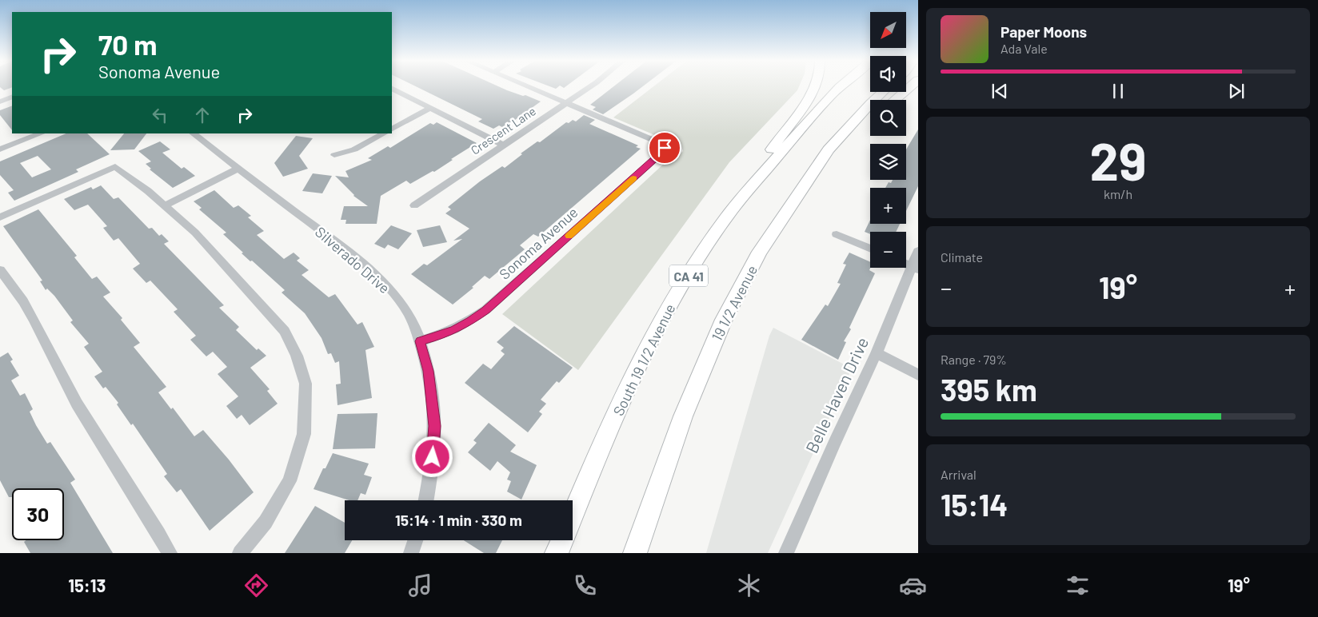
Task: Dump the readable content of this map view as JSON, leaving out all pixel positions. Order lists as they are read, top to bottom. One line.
{"streets":{"highway":["CA 41","19 1/2 Avenue","South 19 1/2 Avenue"],"street":["Crescent Lane","Sonoma Avenue","Silverado Drive","Belle Haven Drive"]},"crossings":[["Crescent Lane","Sonoma Avenue"],["Sonoma Avenue","Silverado Drive"]],"north":"bottom left","page":{"map_buttons":["+","−"],"turn":["70 m","Sonoma Avenue"],"song":["Paper Moons","Ada Vale"],"tile":[["29","km/h"],"Climate",["Range · 79%","395 km"],["Arrival","15:14"]],"heat":["−","19°","+"],"limit":"30","trip":"15:14 · 1 min · 330 m","tabs":["15:13","19°"]}}
